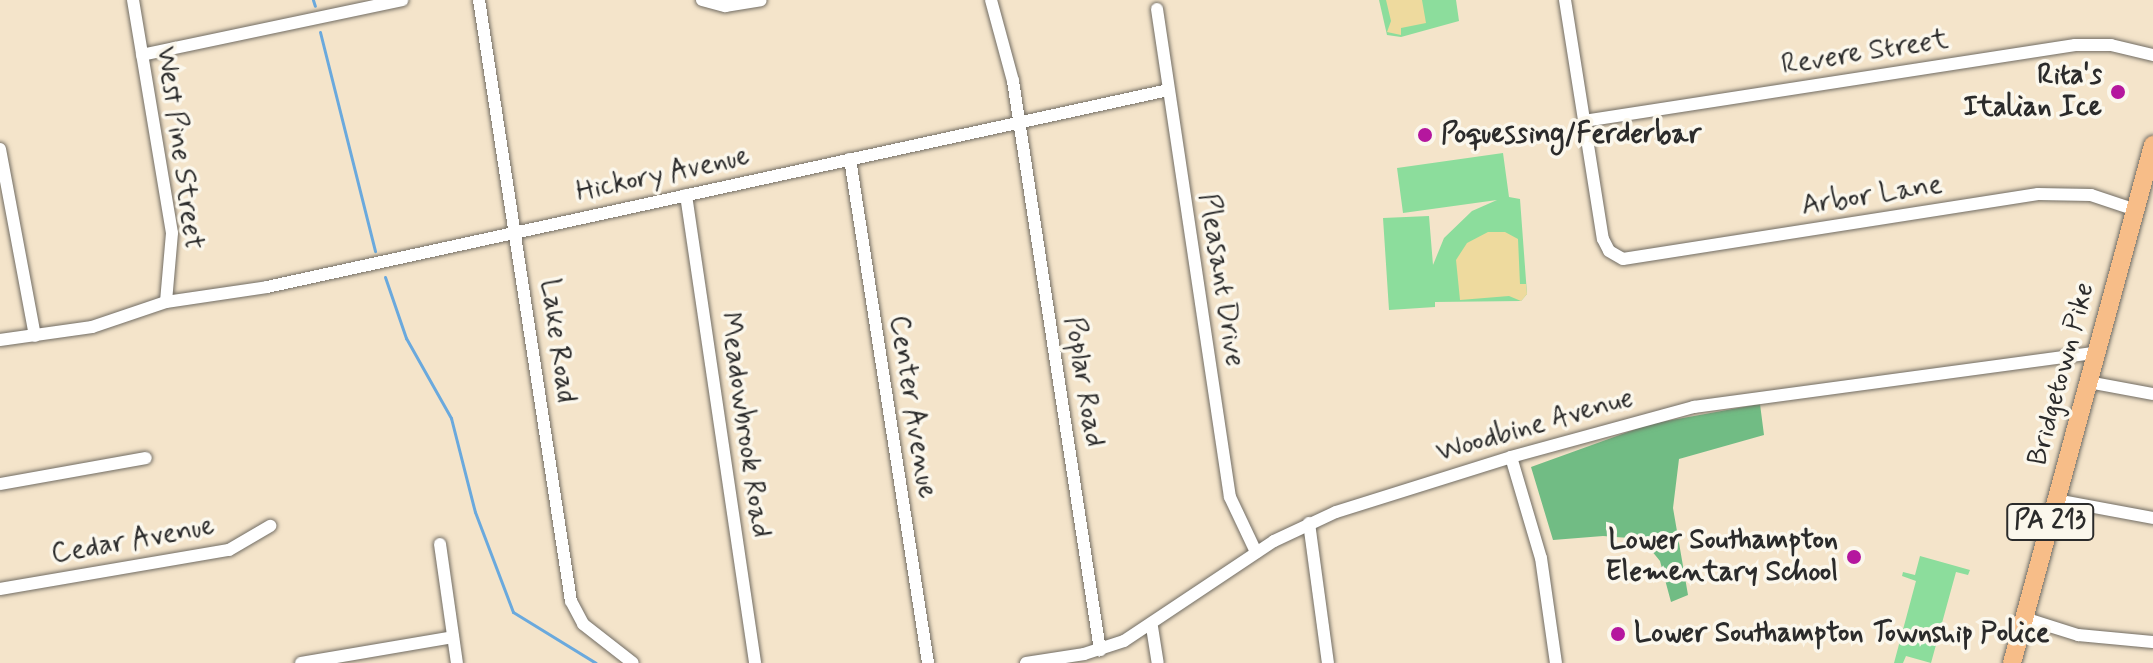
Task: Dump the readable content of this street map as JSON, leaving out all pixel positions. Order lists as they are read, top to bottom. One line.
{"streets":{"main road":["Bridgetown Pike","PA 213"],"street":["Revere Street","West Pine Street","Hickory Avenue","Arbor Lane","Pleasant Drive","Lake Road","Poplar Road","Center Avenue","Meadowbrook Road","Woodbine Avenue","Cedar Avenue"]},"crossings":[["Revere Street","Arbor Lane"],["West Pine Street","Hickory Avenue"],["Hickory Avenue","Pleasant Drive"],["Hickory Avenue","Lake Road"],["Hickory Avenue","Poplar Road"],["Hickory Avenue","Center Avenue"],["Hickory Avenue","Meadowbrook Road"],["Arbor Lane","Bridgetown Pike"],["Pleasant Drive","Woodbine Avenue"],["Bridgetown Pike","Woodbine Avenue"],["Poplar Road","Woodbine Avenue"]],"places":["Rita's Italian Ice","Poquessing/Ferderbar","Lower Southampton Elementary School","Lower Southampton Township Police"]}
